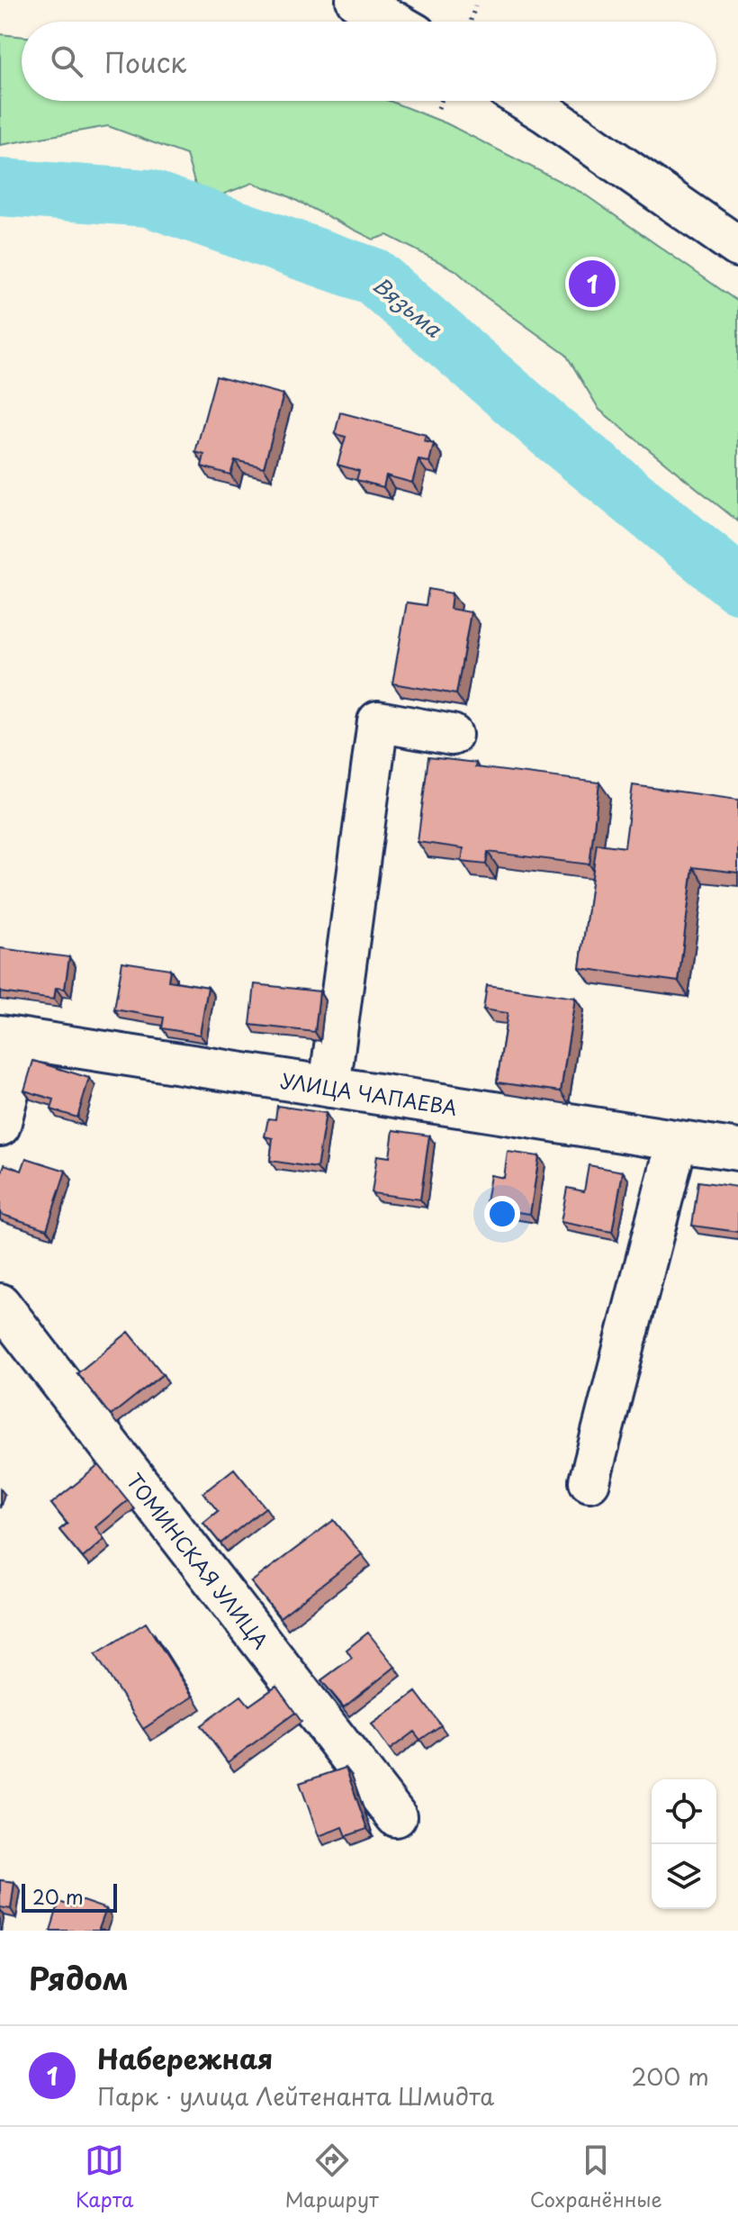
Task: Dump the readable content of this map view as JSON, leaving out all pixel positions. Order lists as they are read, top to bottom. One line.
{"streets":{"street":["УЛИЦА ЧАПАЕВА","ТОМИНСКАЯ УЛИЦА"]},"water":["Вязьма"],"scale_bar":"20 m","page":{"search":"Поиск","pins":"1","scale":"20 m","heading":"Рядом","list":[{"mark":"1","name":"Набережная","note":"Парк · улица Лейтенанта Шмидта","value":"200 m"}],"nav":["Карта","Маршрут","Сохранённые"]}}
